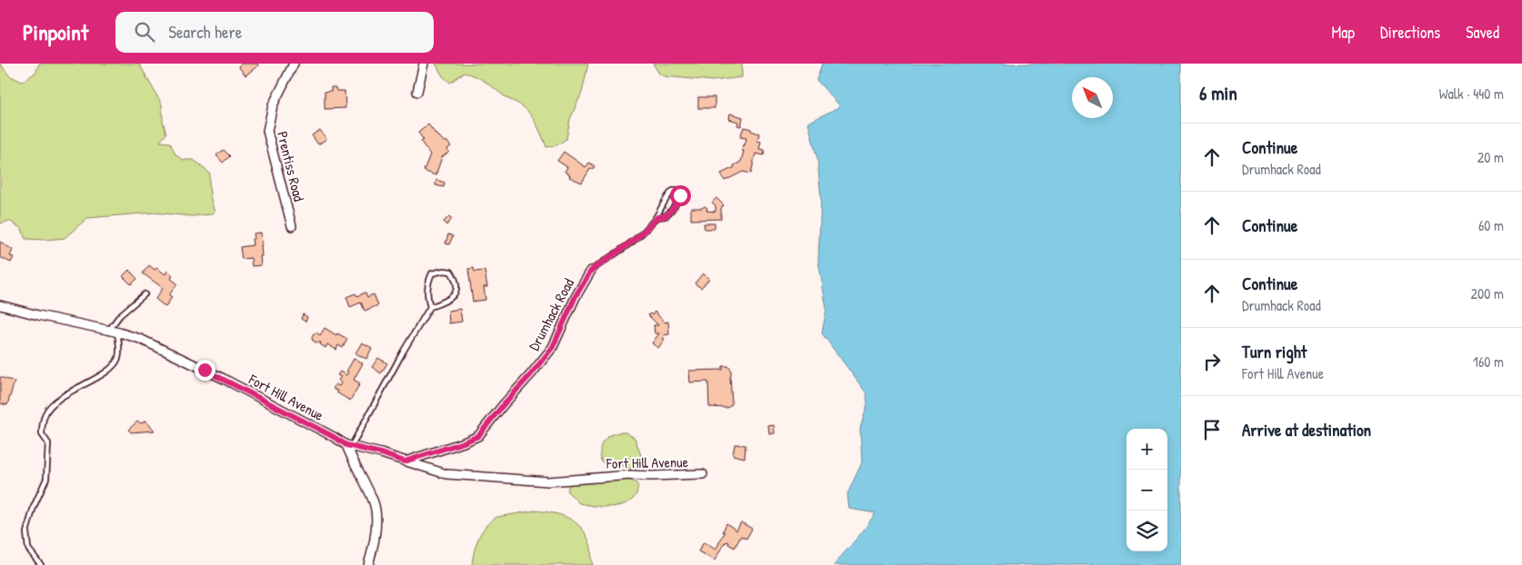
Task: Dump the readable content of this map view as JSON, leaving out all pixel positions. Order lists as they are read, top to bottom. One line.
{"streets":{"street":["Prentiss Road","Drumhack Road","Fort Hill Avenue"]},"crossings":[["Drumhack Road","Fort Hill Avenue"]],"north":"top left","page":{"header":"Pinpoint","search":"Search here","nav":["Map","Directions","Saved"],"heading":["6 min","Walk · 440 m"],"list":[["Continue","Drumhack Road","20 m"],["Continue","60 m"],["Continue","Drumhack Road","200 m"],["Turn right","Fort Hill Avenue","160 m"],"Arrive at destination"],"map_buttons":["+","−"]}}
